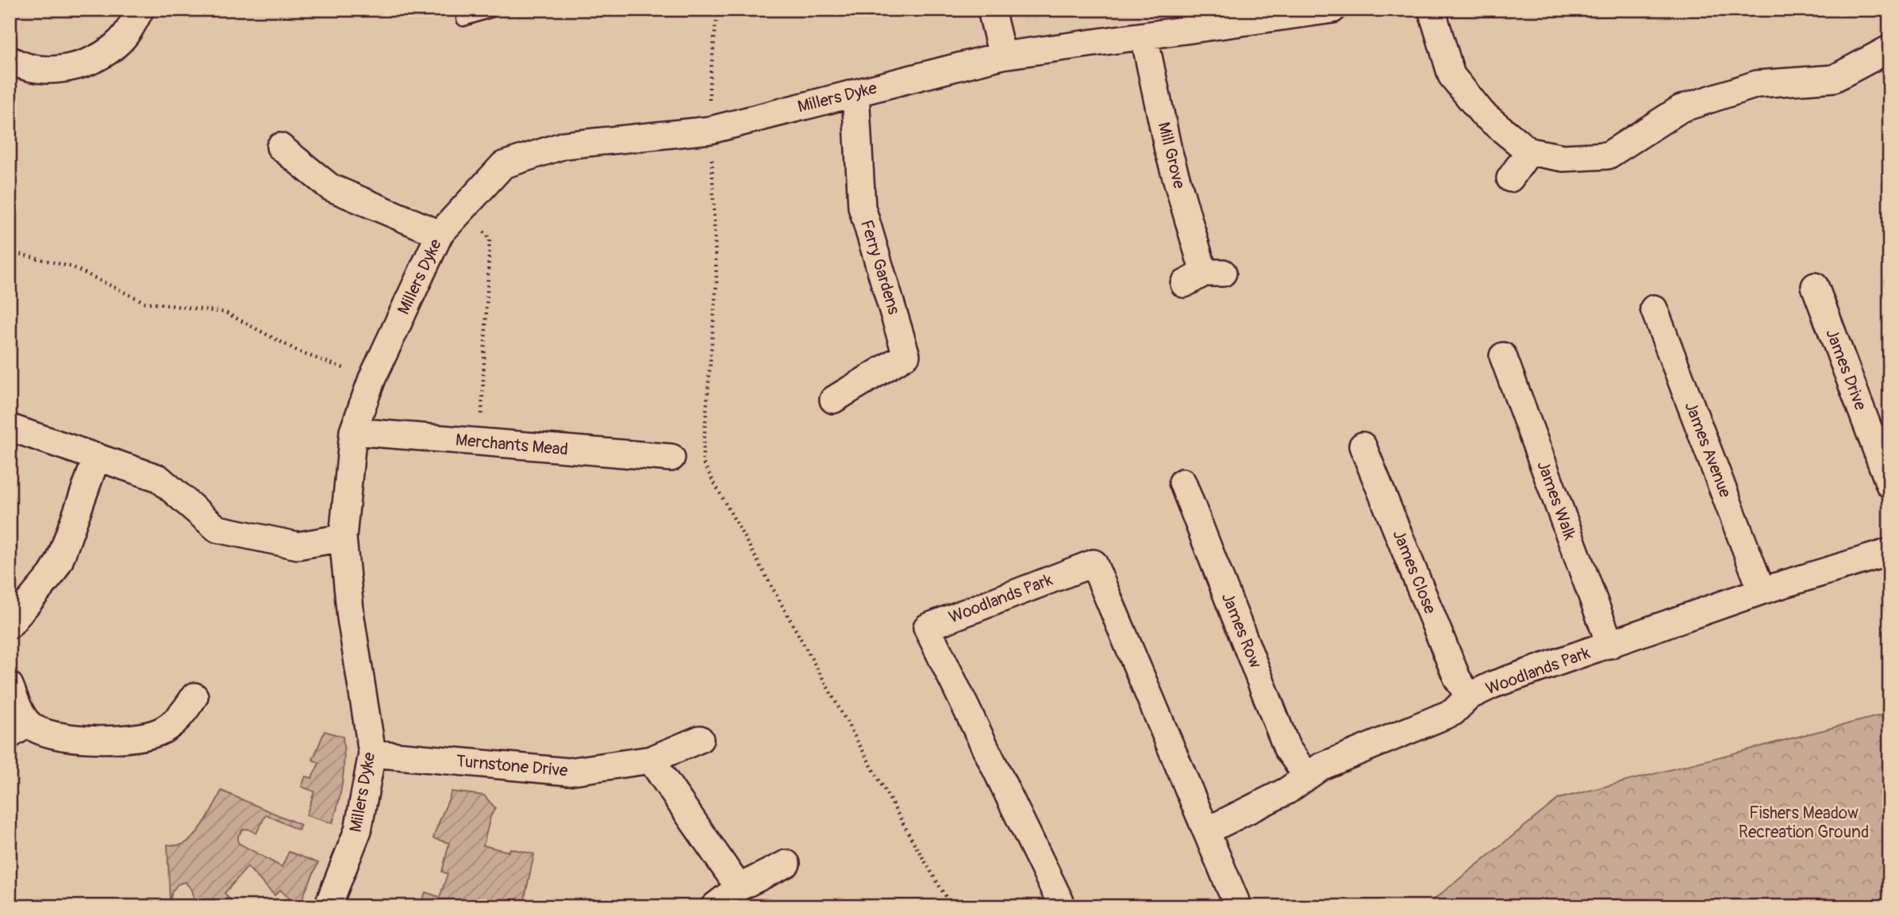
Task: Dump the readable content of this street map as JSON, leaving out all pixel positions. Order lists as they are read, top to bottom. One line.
{"streets":{"street":["Millers Dyke","Mill Grove","Ferry Gardens","James Drive","Merchants Mead","James Avenue","James Walk","James Close","Woodlands Park","James Row","Turnstone Drive"]},"crossings":[["Millers Dyke","Mill Grove"],["Millers Dyke","Ferry Gardens"],["Millers Dyke","Merchants Mead"],["Millers Dyke","Turnstone Drive"],["James Avenue","Woodlands Park"],["James Walk","Woodlands Park"],["James Close","Woodlands Park"],["Woodlands Park","James Row"]],"parks":["Fishers Meadow Recreation Ground"]}
